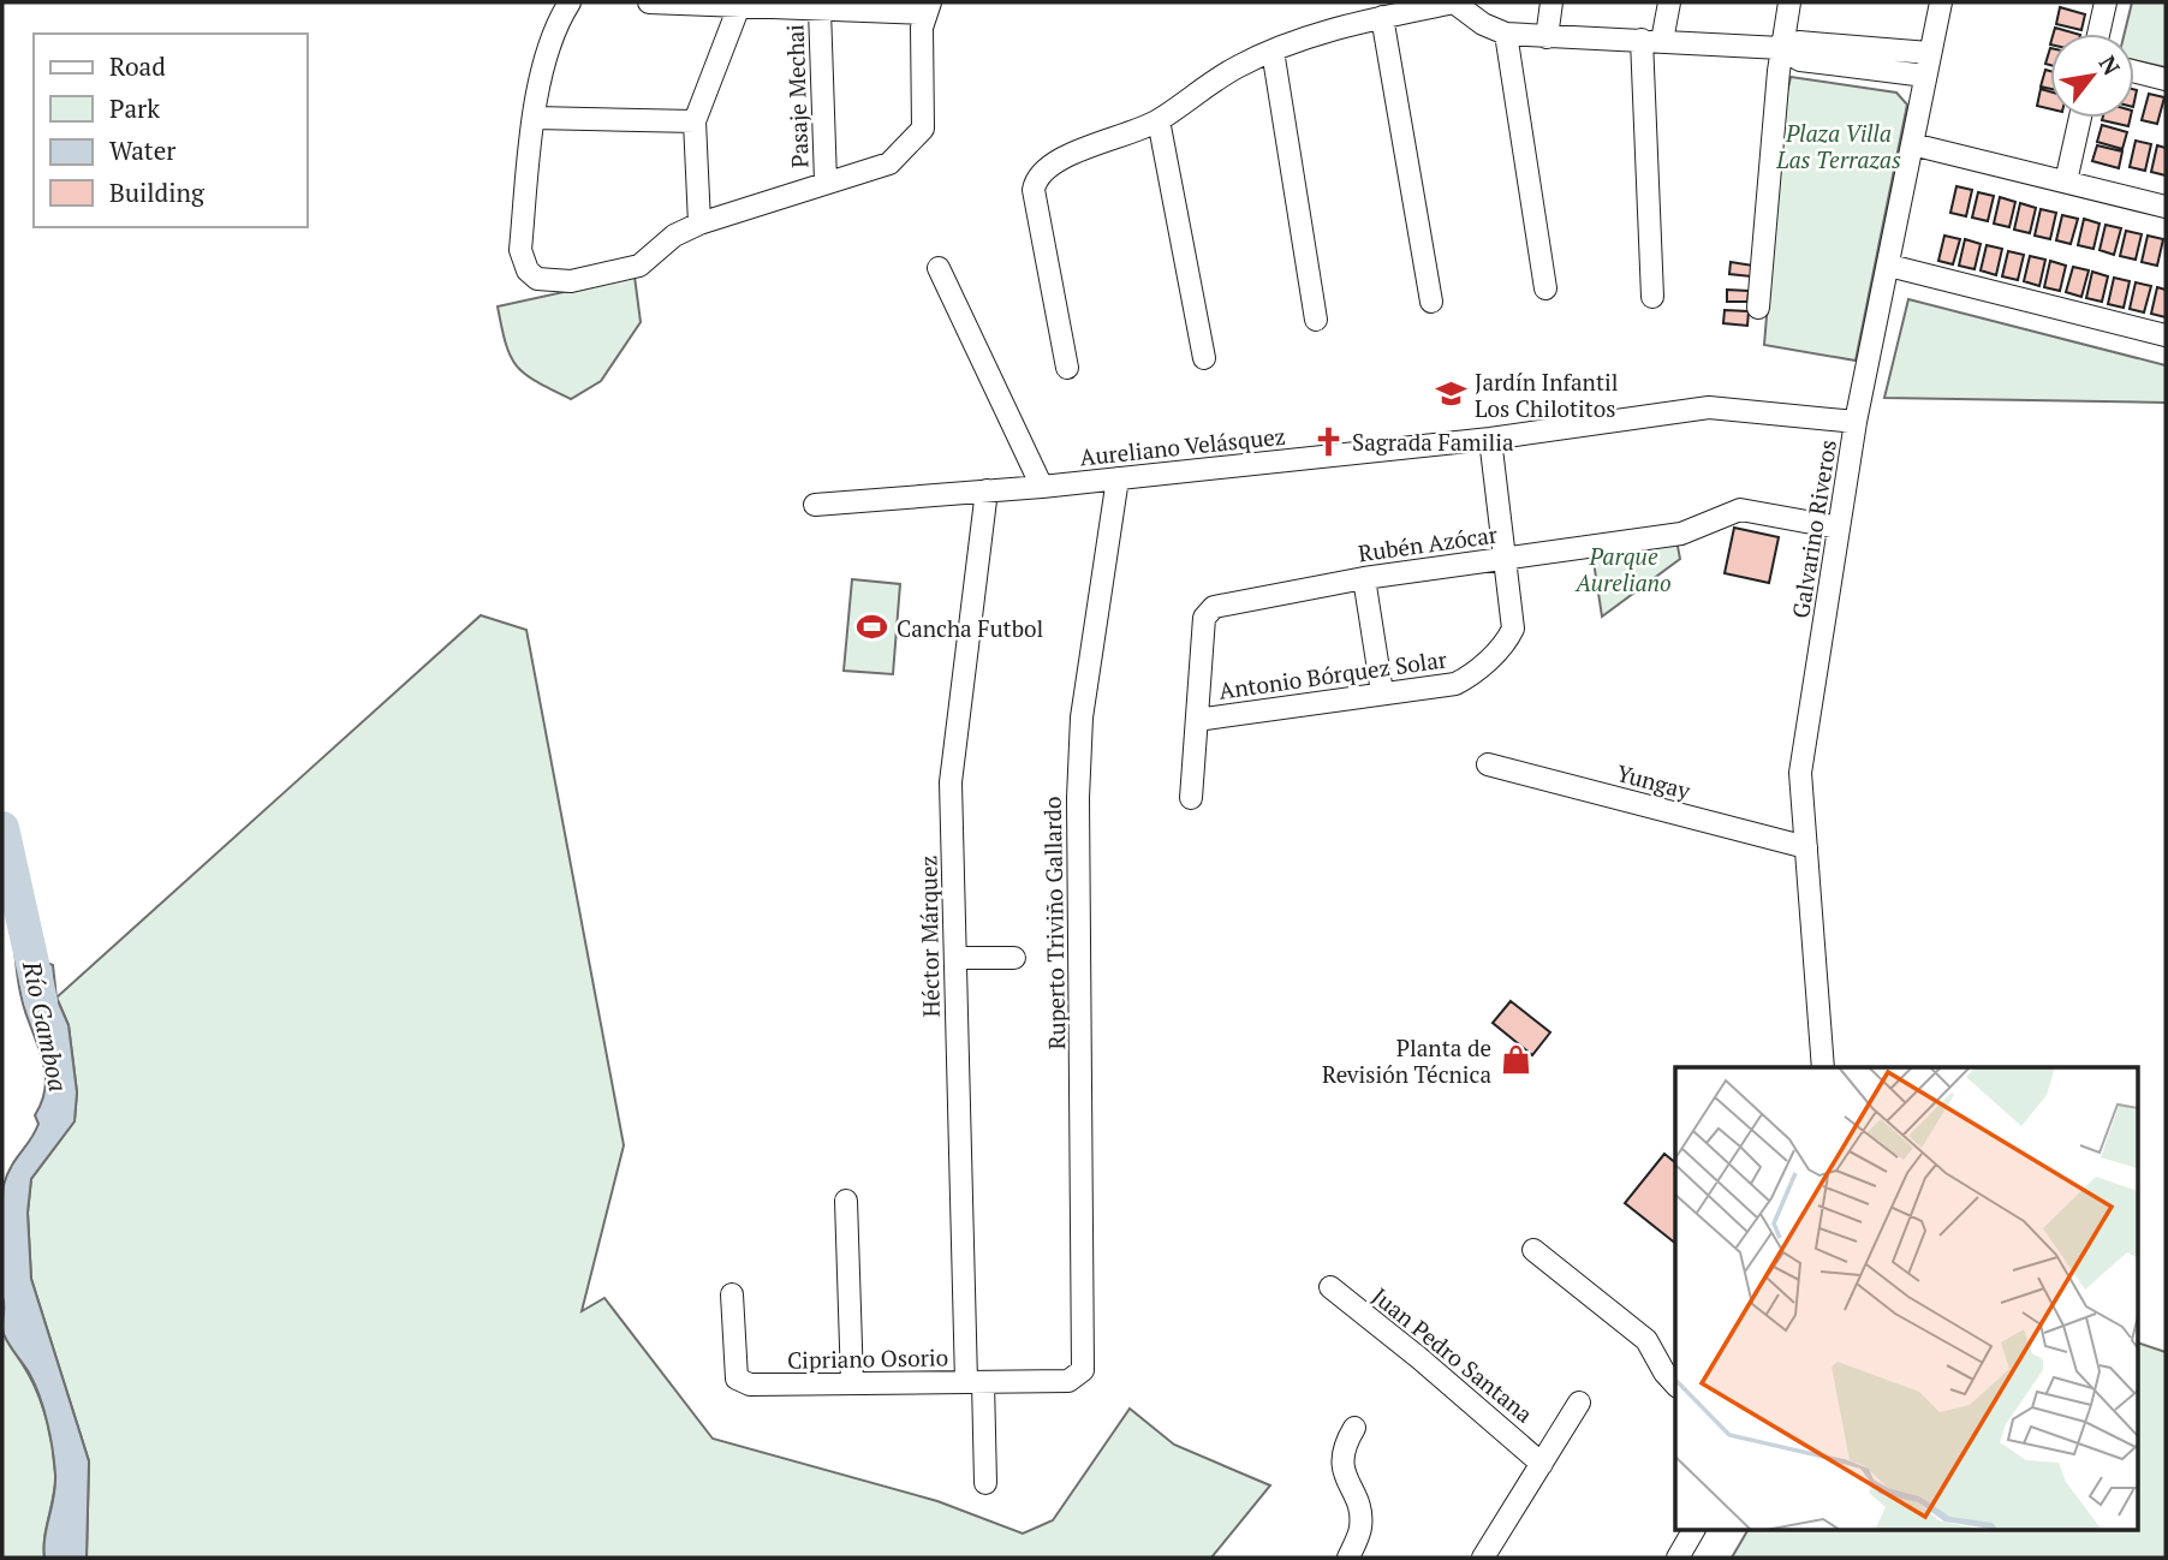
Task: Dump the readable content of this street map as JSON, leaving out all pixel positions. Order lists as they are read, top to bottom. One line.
{"streets":{"street":["Pasaje Mechai","Aureliano Velásquez","Galvarino Riveros","Rubén Azócar","Antonio Bórquez Solar","Yungay","Ruperto Triviño Gallardo","Héctor Márquez","Juan Pedro Santana","Cipriano Osorio"]},"crossings":[["Aureliano Velásquez","Galvarino Riveros"],["Aureliano Velásquez","Antonio Bórquez Solar"],["Aureliano Velásquez","Ruperto Triviño Gallardo"],["Aureliano Velásquez","Héctor Márquez"],["Galvarino Riveros","Rubén Azócar"],["Galvarino Riveros","Yungay"],["Rubén Azócar","Antonio Bórquez Solar"],["Ruperto Triviño Gallardo","Cipriano Osorio"],["Héctor Márquez","Cipriano Osorio"]],"water":["Río Gamboa"],"parks":["Plaza Villa Las Terrazas","Parque Aureliano"],"places":{"school or university":["Jardín Infantil Los Chilotitos"],"church":["Sagrada Familia"],"sports":["Cancha Futbol"],"shop":["Planta de Revisión Técnica"]},"legend":["Road","Park","Water","Building"],"north":"top right"}
